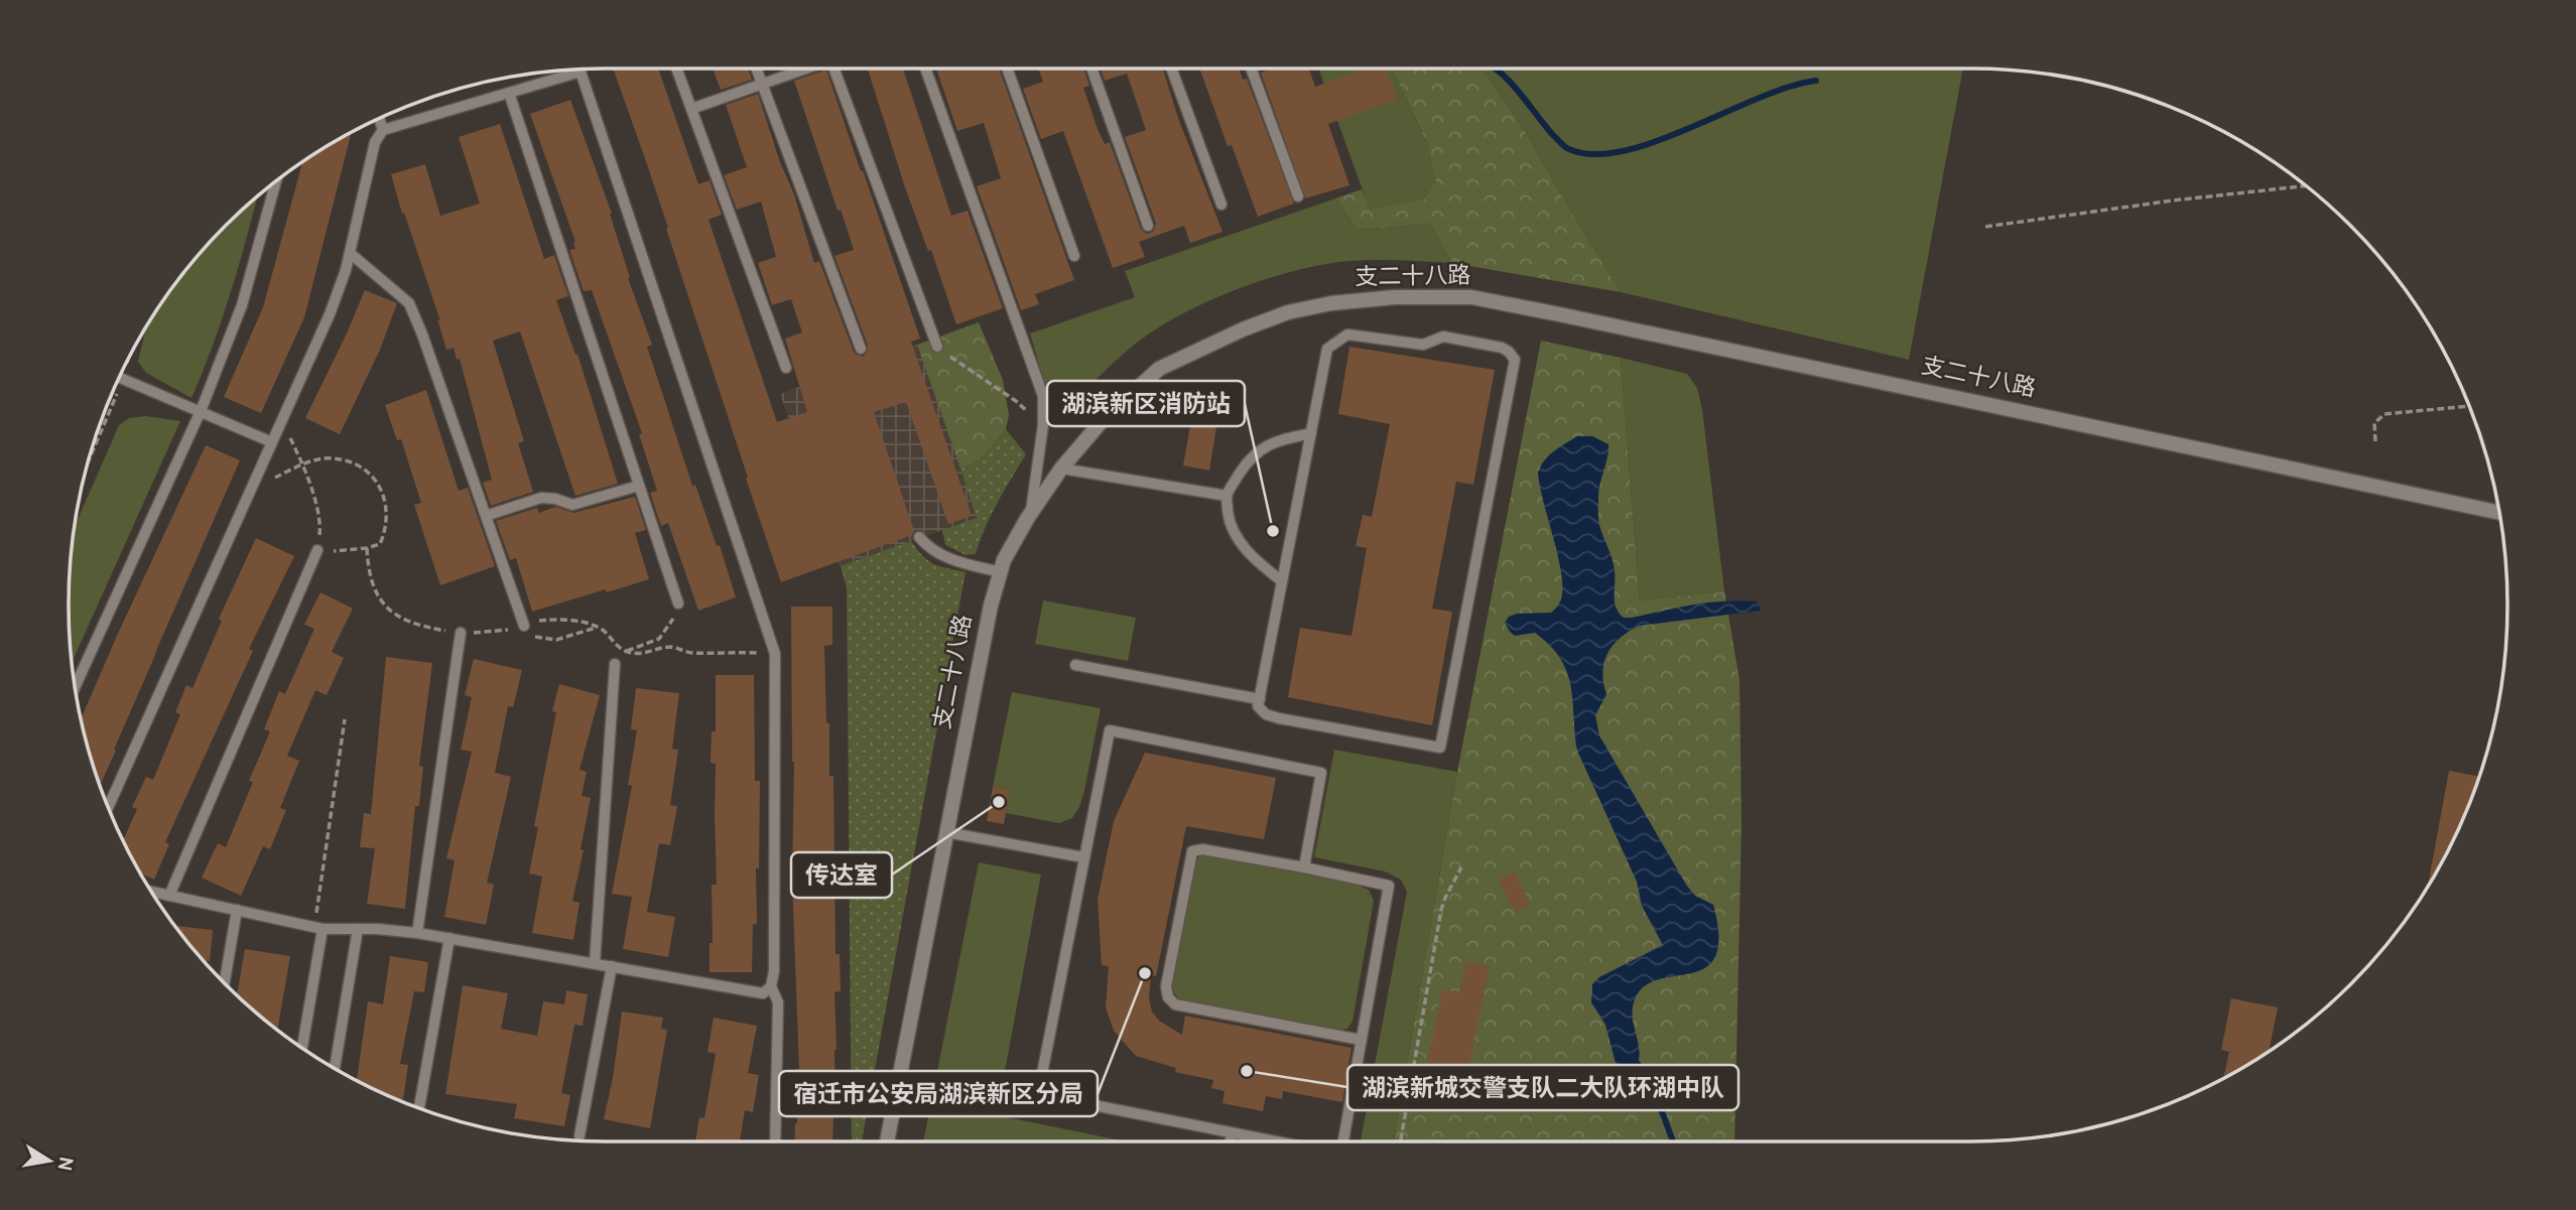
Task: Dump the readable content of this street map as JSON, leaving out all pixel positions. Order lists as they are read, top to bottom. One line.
{"streets":{"street":["支二十八路"]},"places":["湖滨新区消防站","传达室","宿迁市公安局湖滨新区分局","湖滨新城交警支队二大队环湖中队"],"north":"right"}
